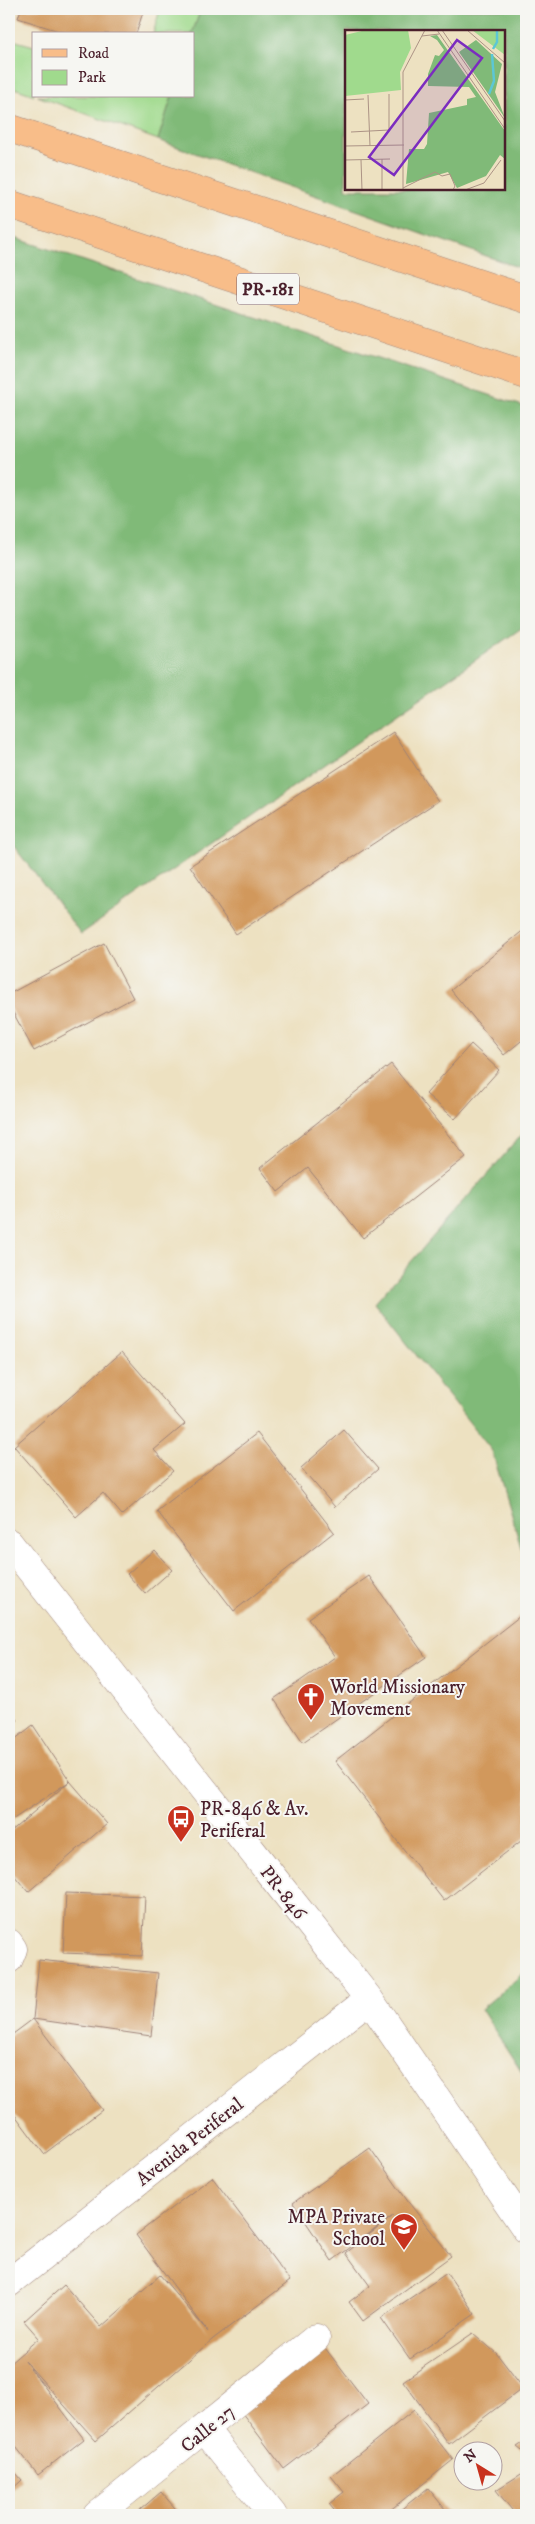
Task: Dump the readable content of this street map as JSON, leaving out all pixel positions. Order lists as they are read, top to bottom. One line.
{"streets":{"main road":["PR-181"],"street":["PR-846","Avenida Periferal","Calle 27"]},"crossings":[["PR-846","Avenida Periferal"]],"places":{"church":["World Missionary Movement"],"bus stop":["PR-846 & Av. Periferal"],"school or university":["MPA Private School"]},"legend":["Road","Park"],"north":"top left"}
